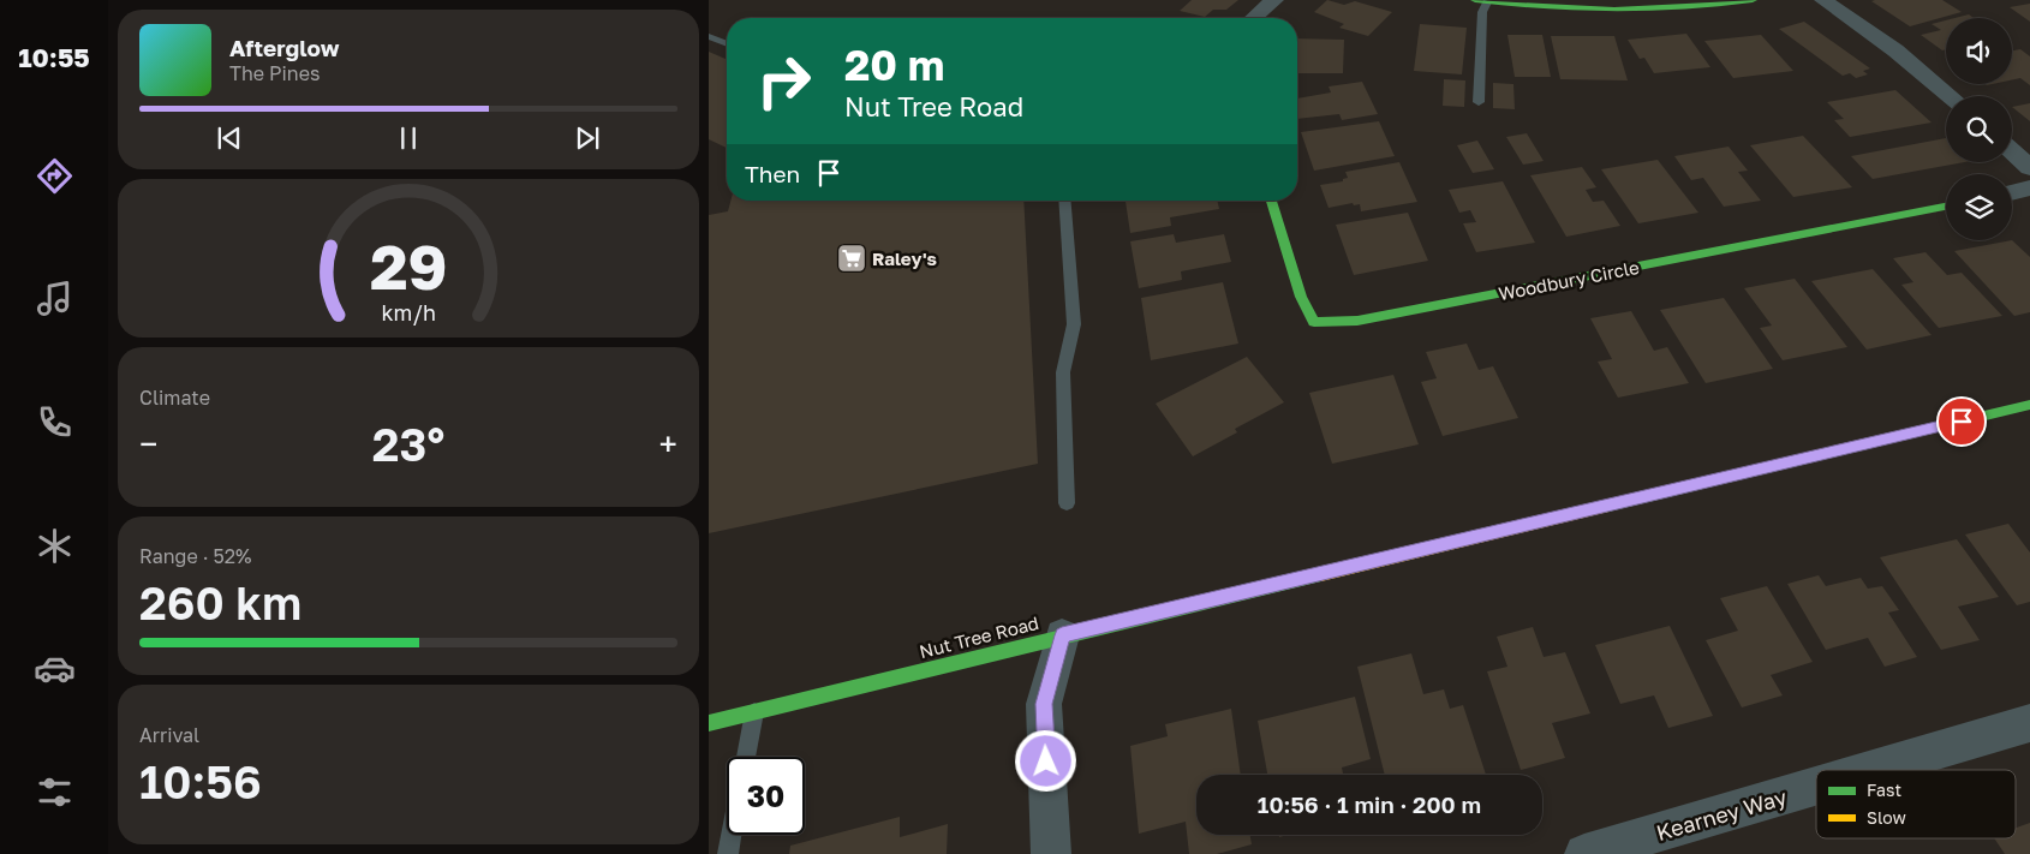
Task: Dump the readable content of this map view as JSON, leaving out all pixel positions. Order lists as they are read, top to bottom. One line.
{"streets":{"street":["Woodbury Circle","Nut Tree Road","Kearney Way"]},"places":{"supermarket":["Raley's"]},"legend":["Fast","Slow"],"page":{"tabs":"10:55","turn":["20 m","Nut Tree Road"],"song":["Afterglow","The Pines"],"then":"Then","tile":["Climate",["Range · 52%","260 km"],["Arrival","10:56"]],"heat":["−","23°","+"],"limit":"30","trip":"10:56 · 1 min · 200 m","gauge":["29","km/h"]}}
